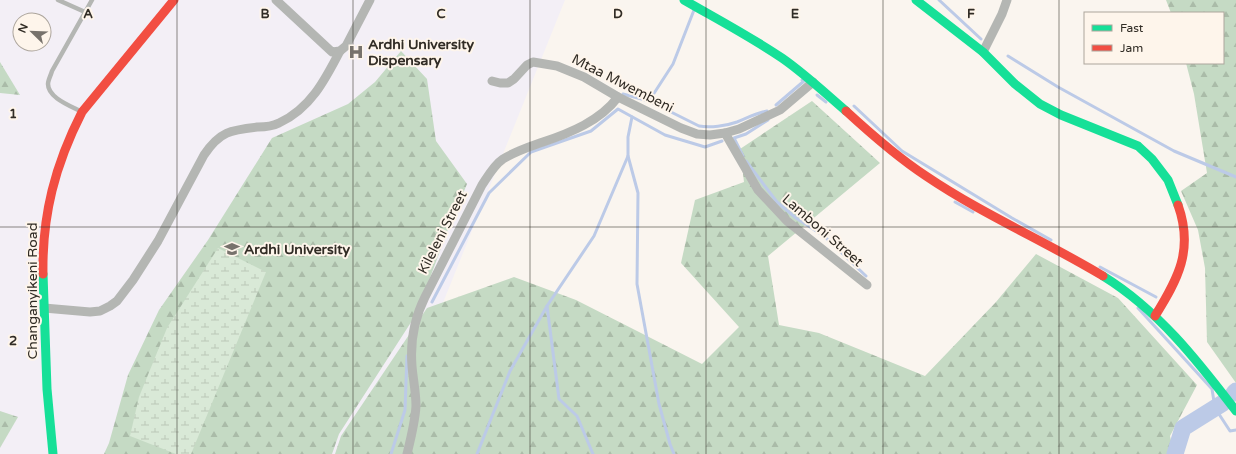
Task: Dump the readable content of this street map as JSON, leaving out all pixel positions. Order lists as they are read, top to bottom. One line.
{"streets":{"street":["Mtaa Mwembeni","Lamboni Street","Kileleni Street","Changanyikeni Road"]},"crossings":[["Mtaa Mwembeni","Lamboni Street"],["Mtaa Mwembeni","Kileleni Street"]],"places":{"hospital":["Ardhi University Dispensary"],"school or university":["Ardhi University"]},"legend":["Fast","Jam"],"north":"top left","grid":{"columns":["A","B","C","D","E","F"],"rows":["1","2"]}}
